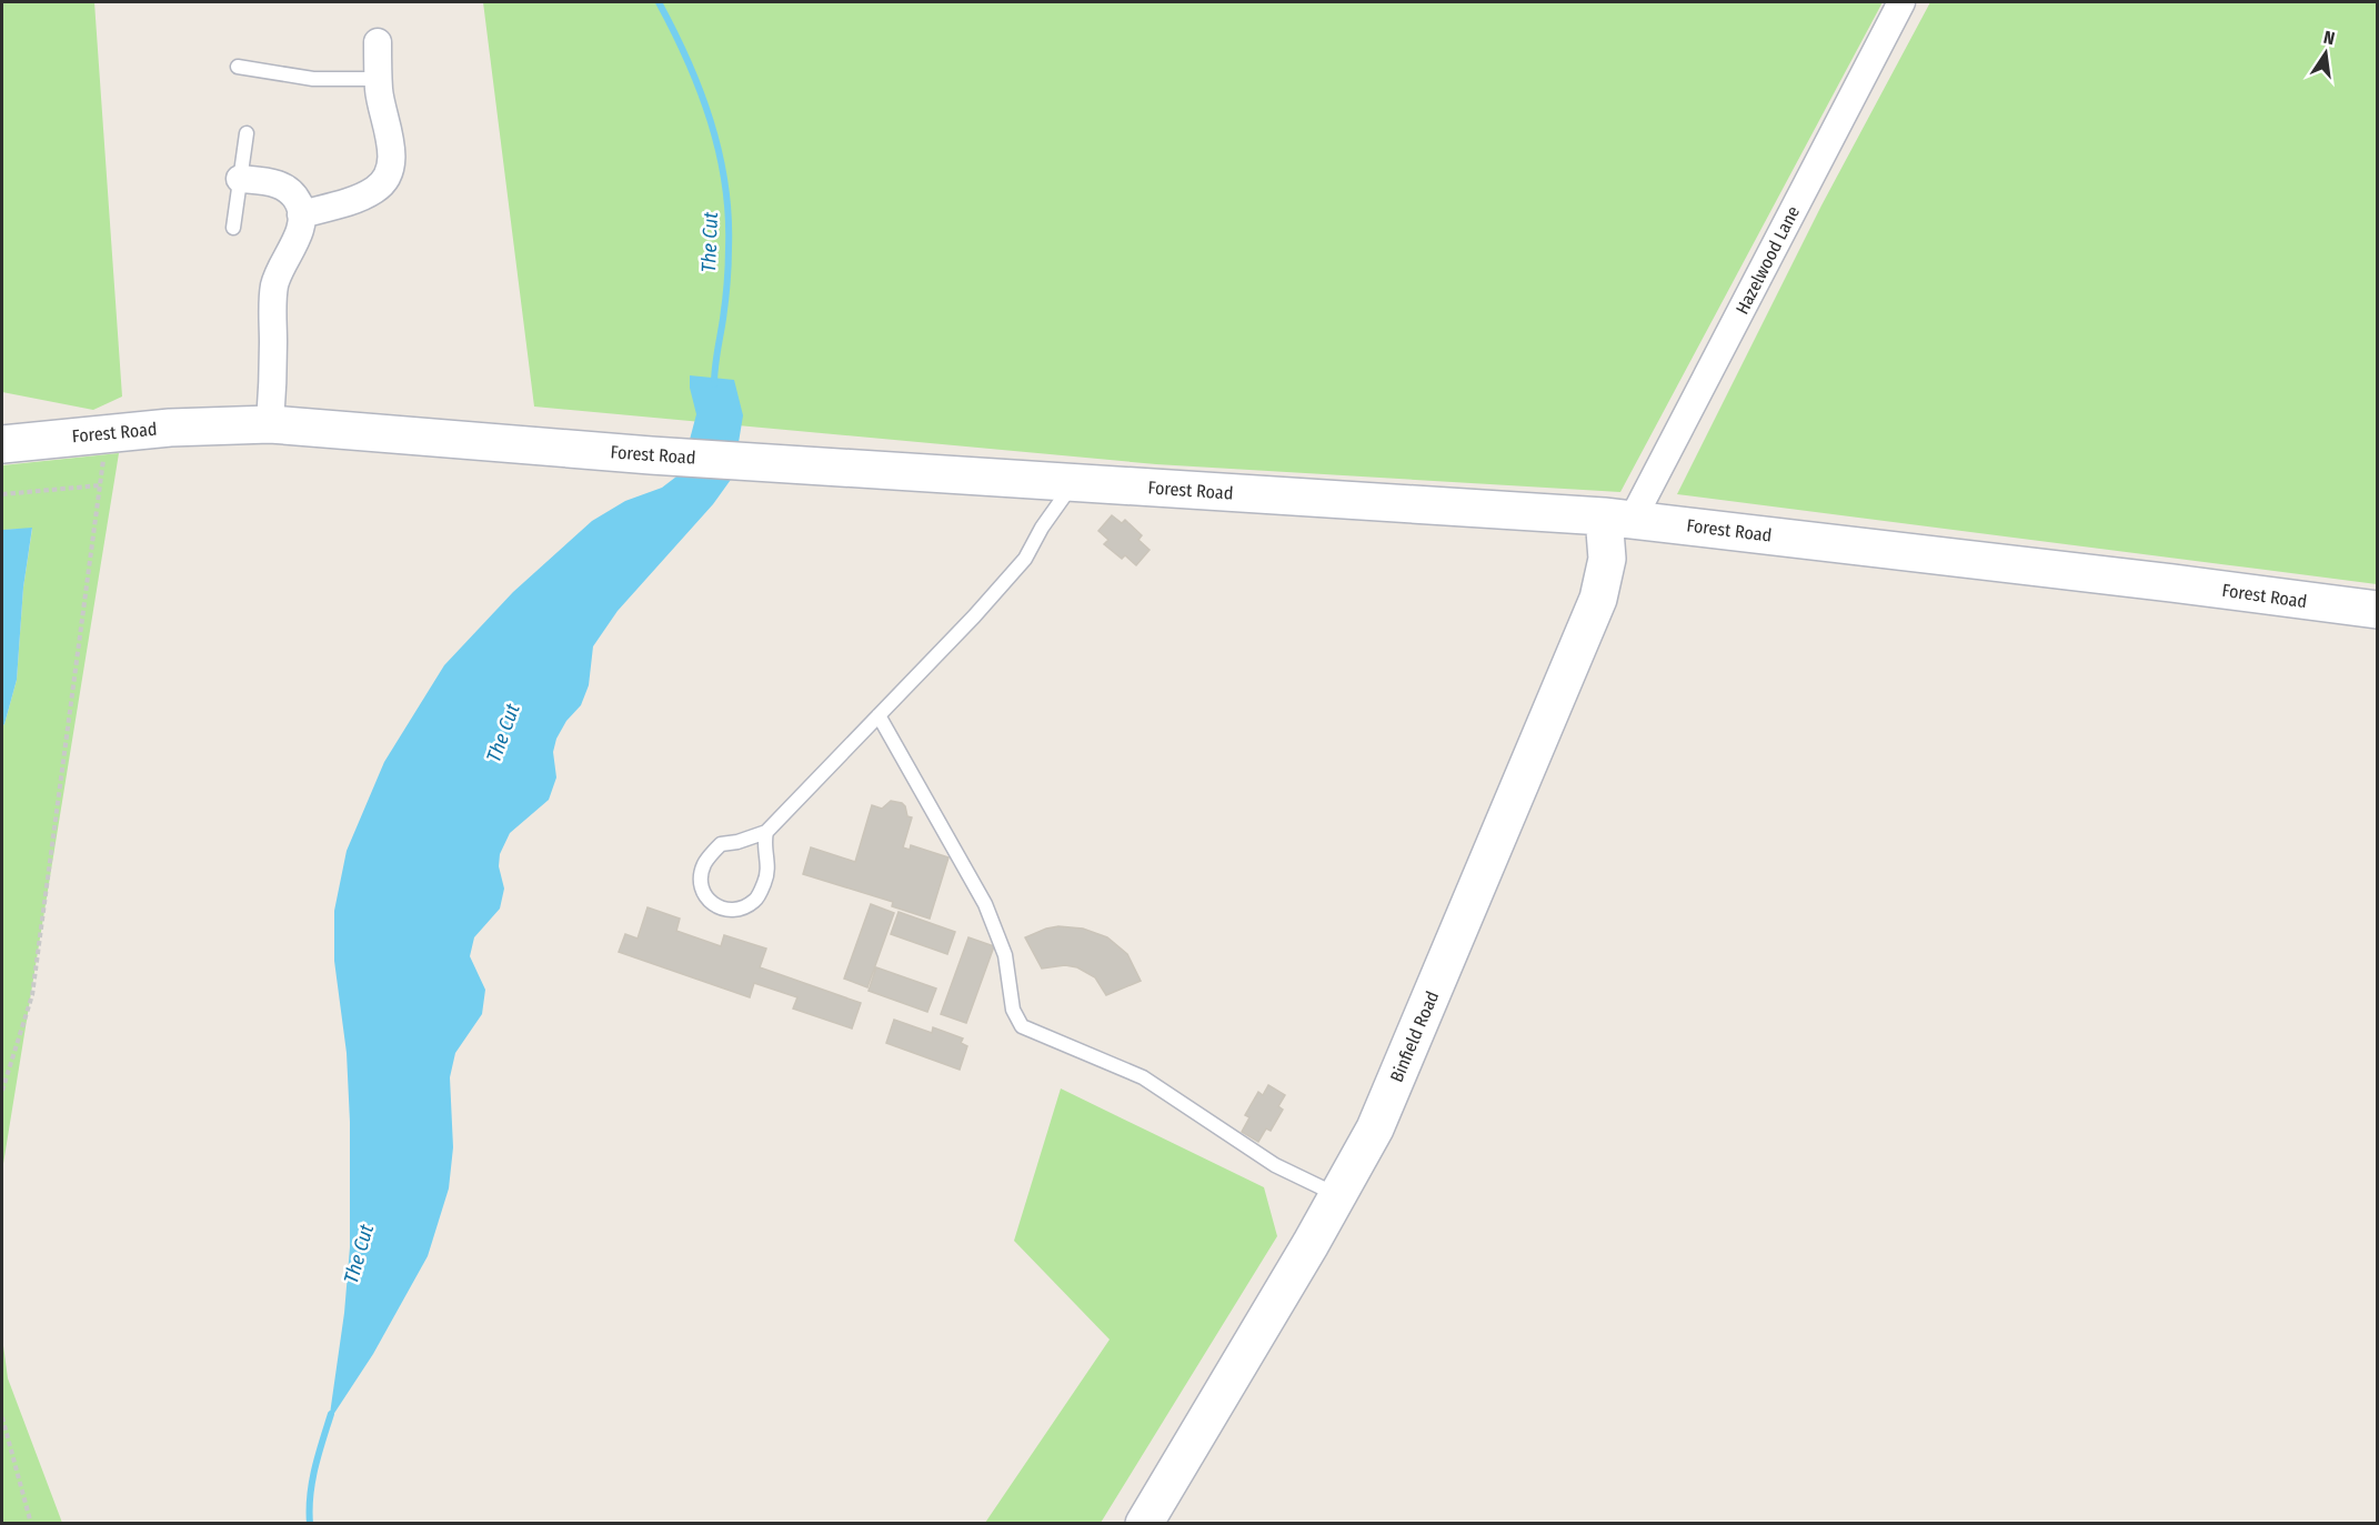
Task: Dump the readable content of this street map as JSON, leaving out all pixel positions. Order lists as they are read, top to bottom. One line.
{"streets":{"main road":["Forest Road","Binfield Road"],"street":["Hazelwood Lane"]},"crossings":[["Hazelwood Lane","Forest Road"],["Hazelwood Lane","Binfield Road"],["Forest Road","Binfield Road"]],"water":["The Cut"],"north":"top"}
